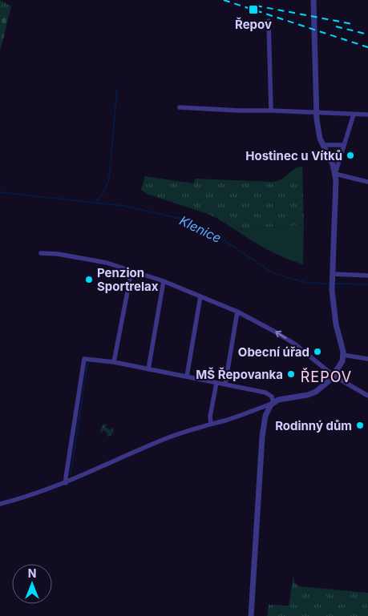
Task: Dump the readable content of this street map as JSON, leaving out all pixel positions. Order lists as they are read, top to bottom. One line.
{"districts":["ŘEPOV"],"water":["Klenice"],"places":{"transit":["Řepov"],"other":["Hostinec u Vítků","Penzion Sportrelax","Obecní úřad","MŠ Řepovanka","Rodinný dům"]},"north":"top"}
